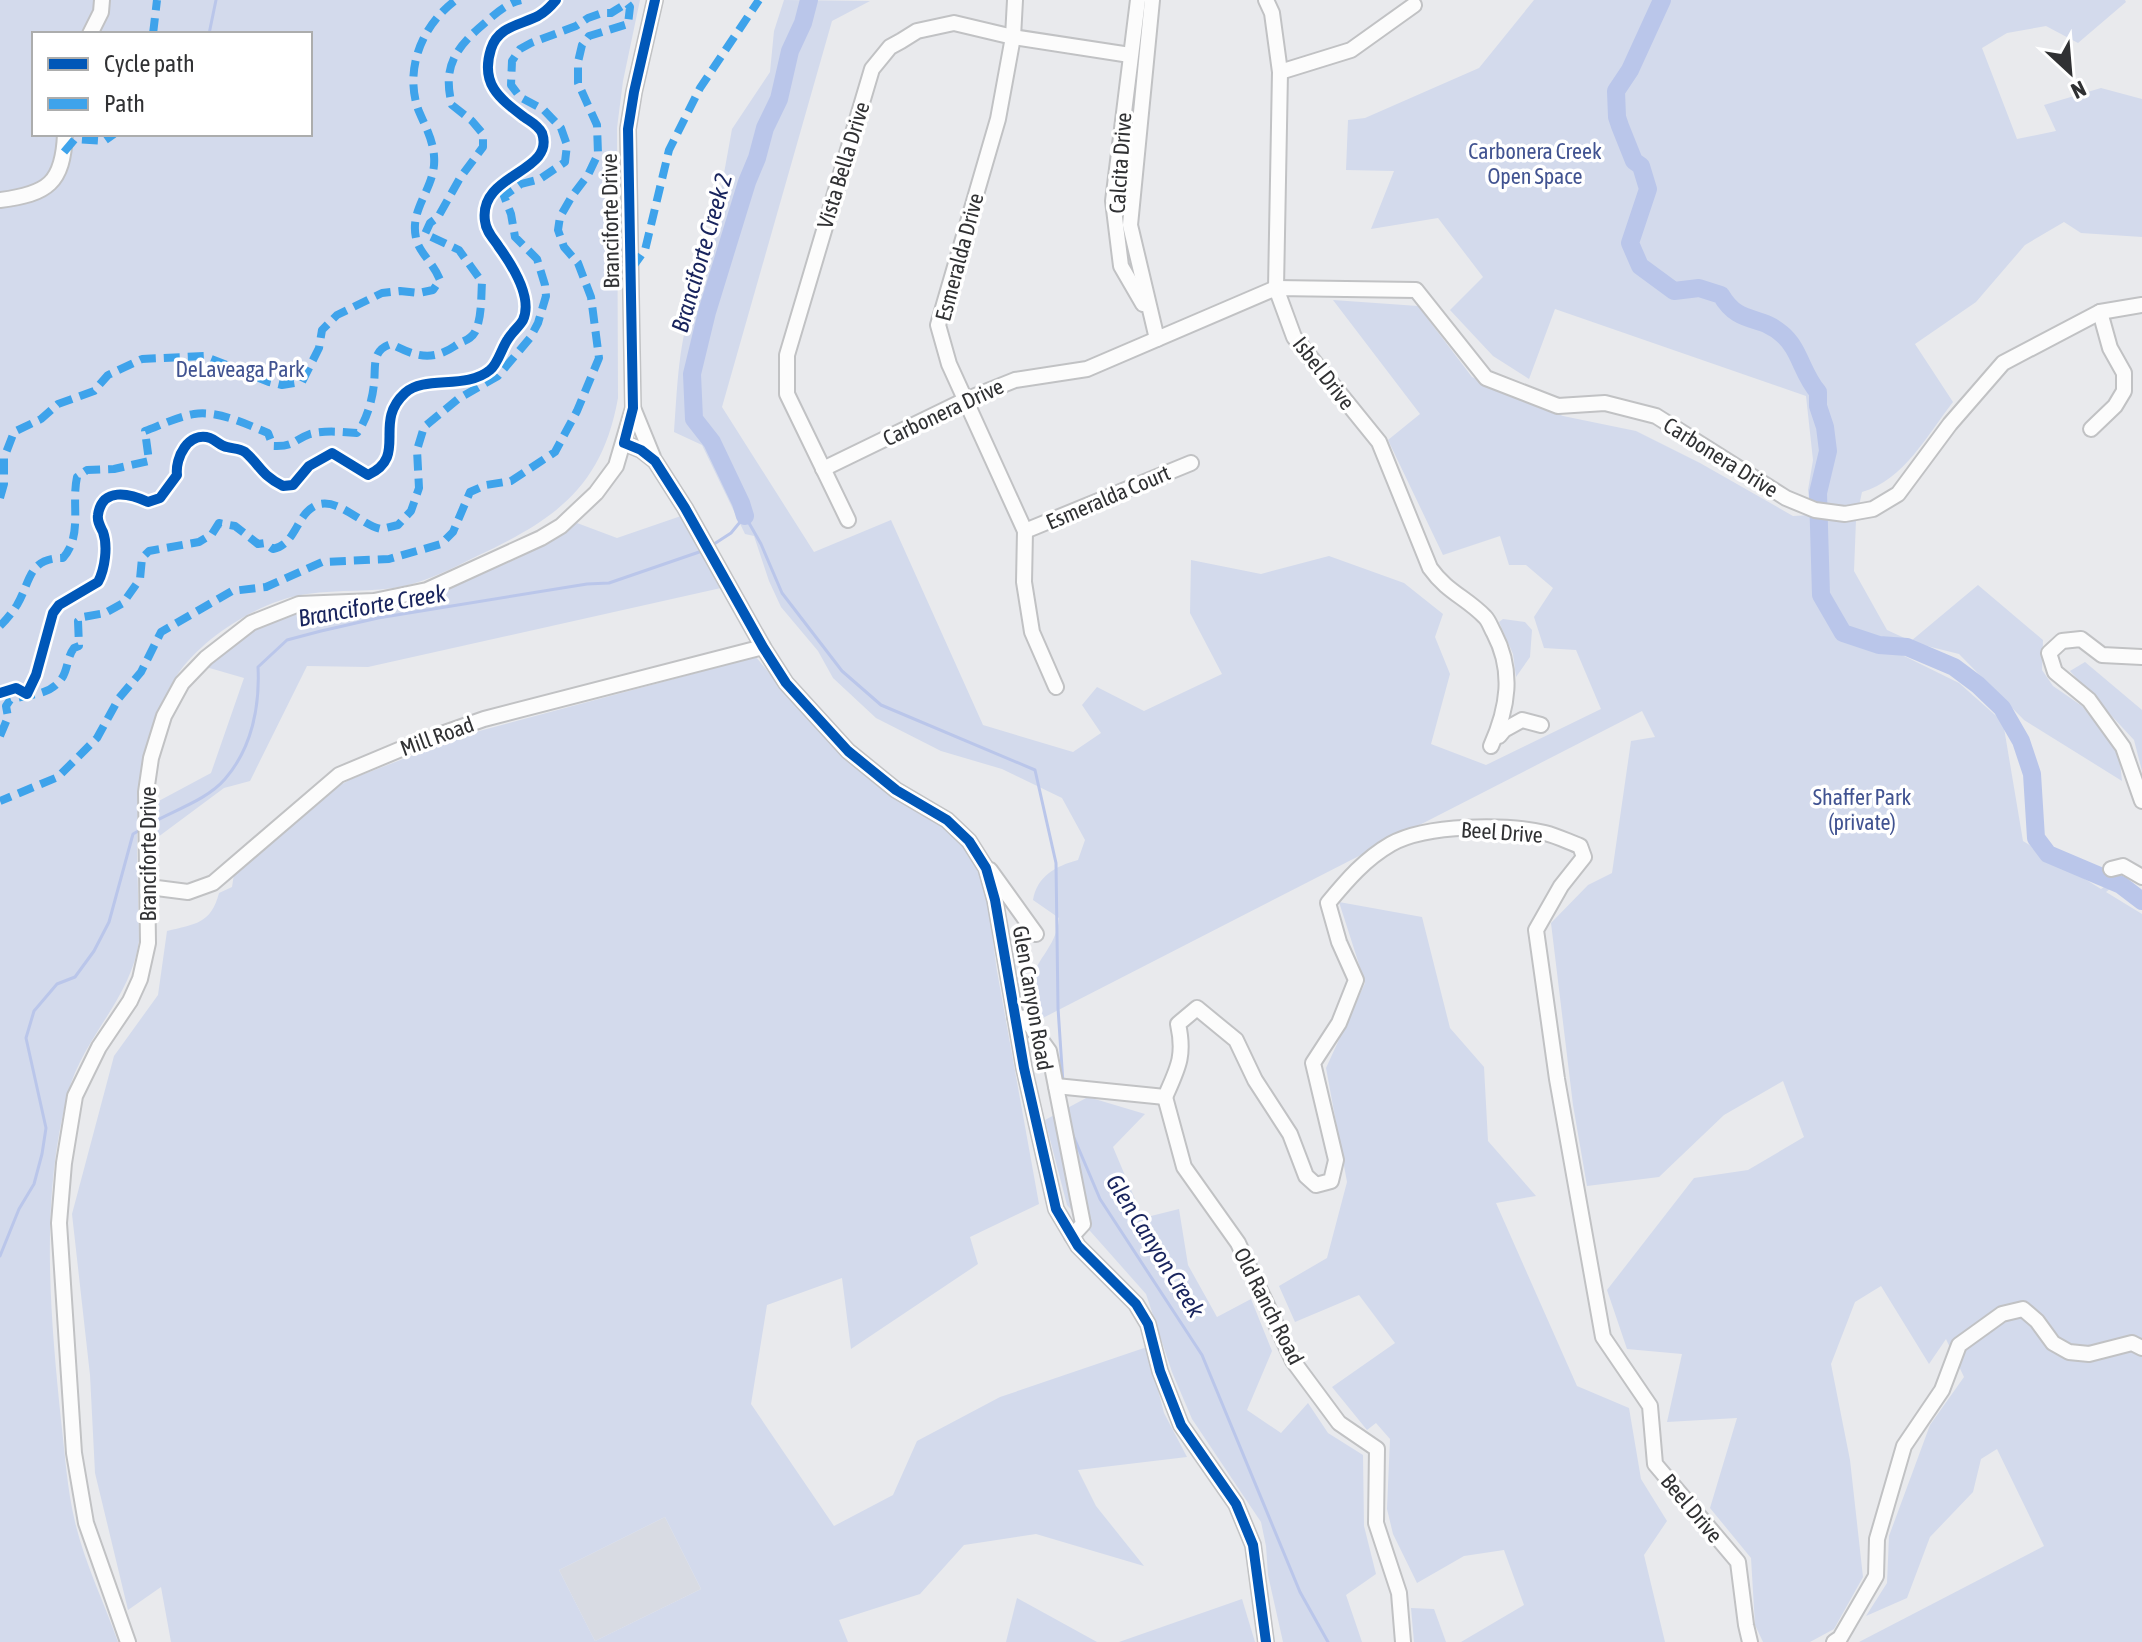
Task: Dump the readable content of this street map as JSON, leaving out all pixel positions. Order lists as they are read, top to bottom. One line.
{"streets":{"street":["Calcita Drive","Vista Bella Drive","Branciforte Drive","Esmeralda Drive","Isbel Drive","Carbonera Drive","Esmeralda Court","Mill Road","Beel Drive","Glen Canyon Road","Old Ranch Road"]},"crossings":[["Calcita Drive","Vista Bella Drive"],["Calcita Drive","Carbonera Drive"],["Vista Bella Drive","Esmeralda Drive"],["Vista Bella Drive","Carbonera Drive"],["Branciforte Drive","Mill Road"],["Branciforte Drive","Glen Canyon Road"],["Esmeralda Drive","Carbonera Drive"],["Esmeralda Drive","Esmeralda Court"],["Isbel Drive","Carbonera Drive"],["Mill Road","Glen Canyon Road"],["Beel Drive","Old Ranch Road"]],"water":["Branciforte Creek 2","Branciforte Creek","Glen Canyon Creek"],"parks":["Carbonera Creek Open Space","DeLaveaga Park","Shaffer Park (private)"],"legend":["Cycle path","Path"],"north":"bottom right"}
